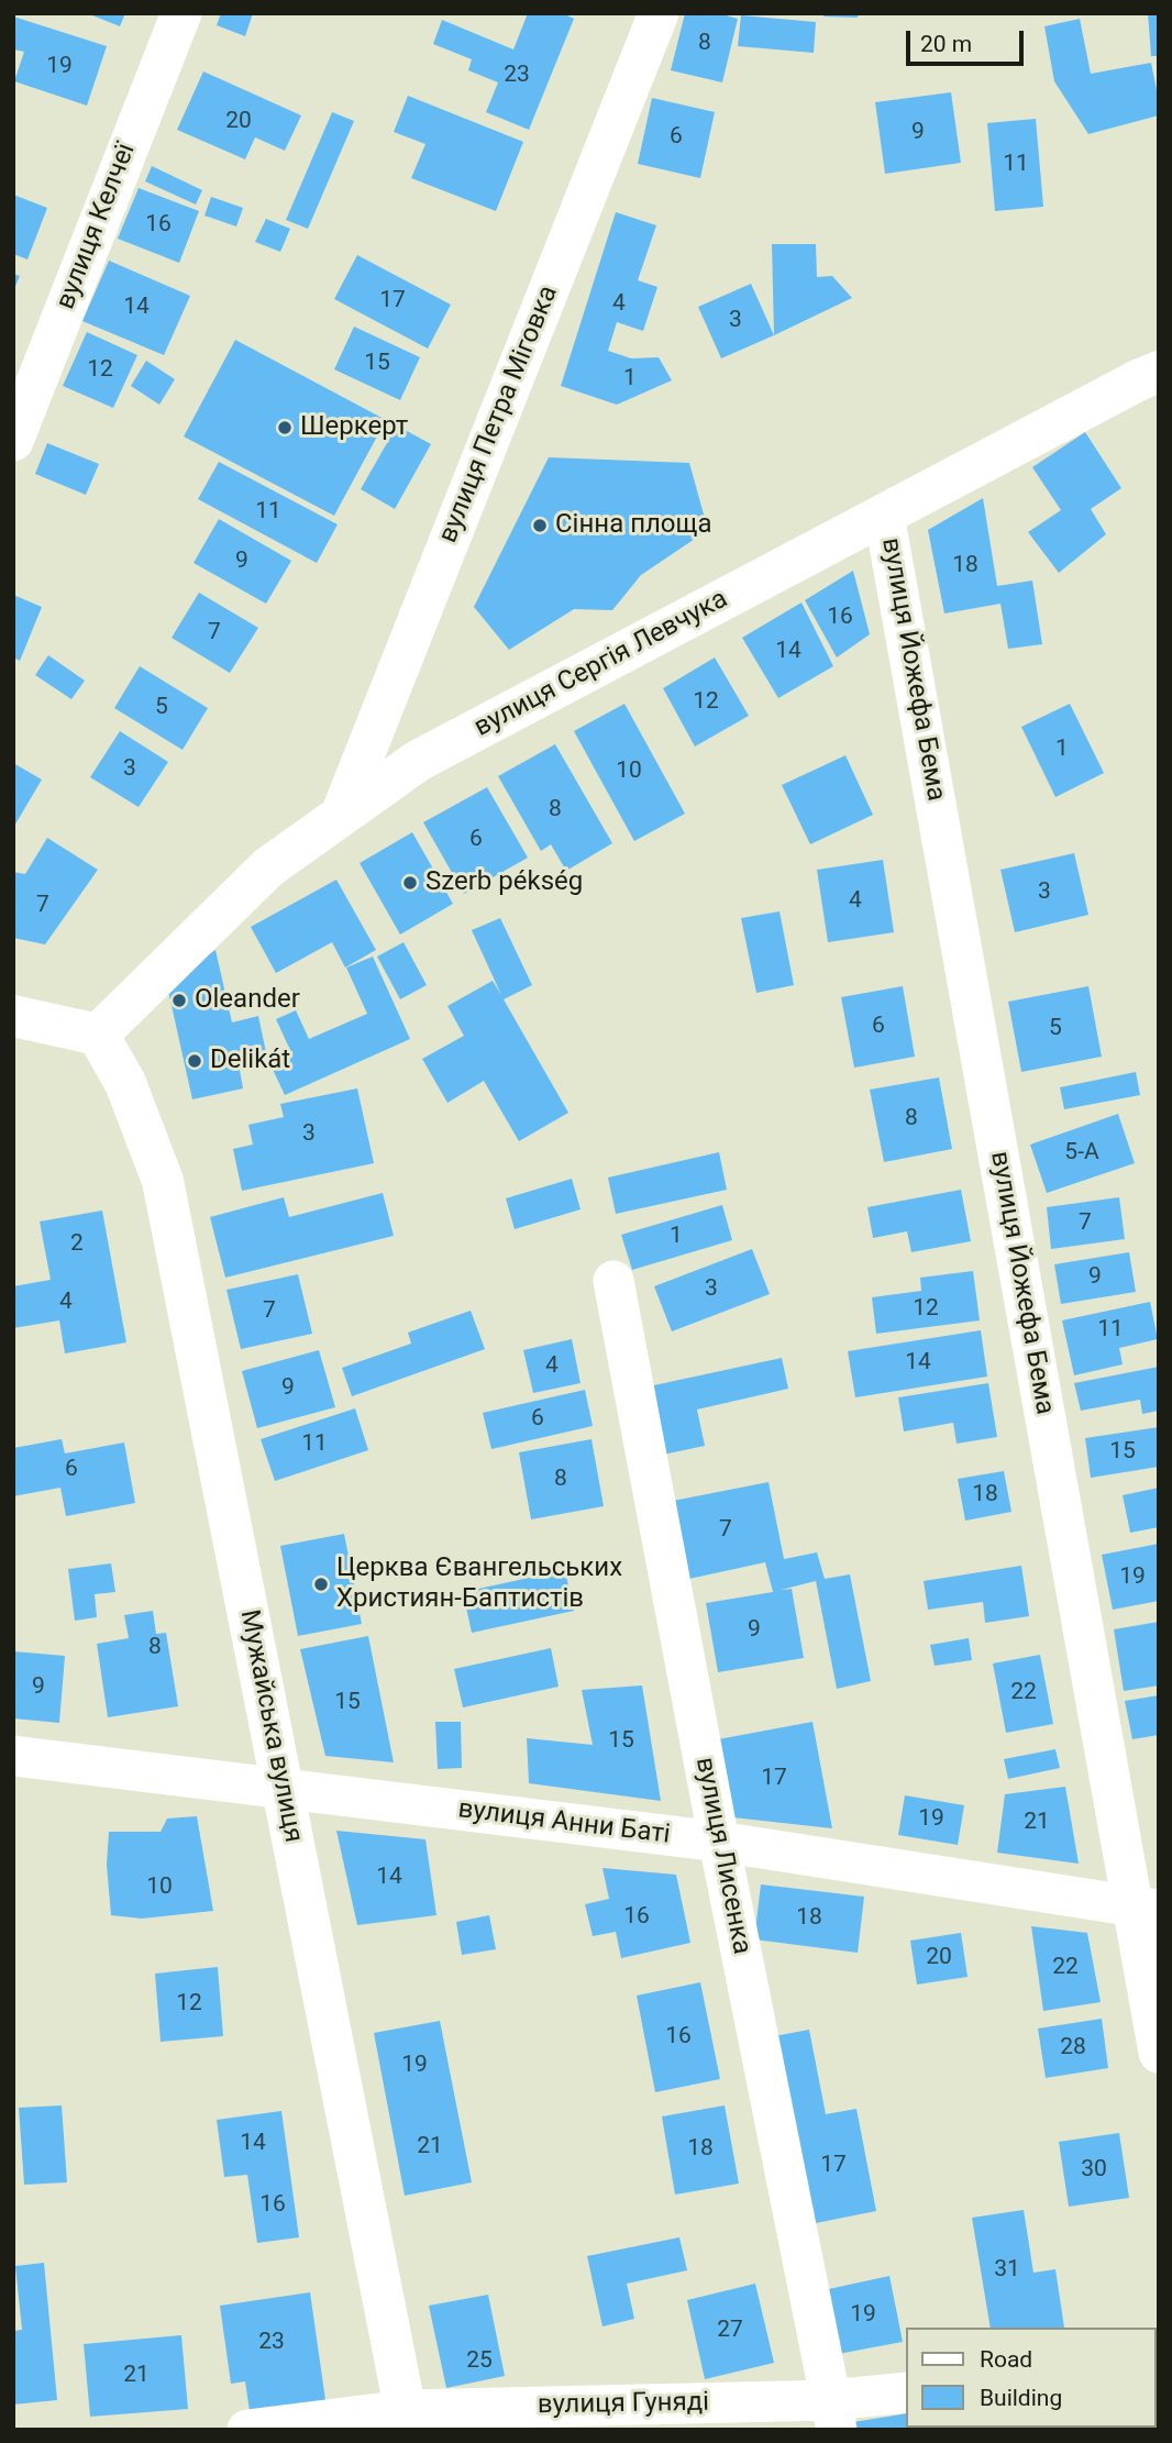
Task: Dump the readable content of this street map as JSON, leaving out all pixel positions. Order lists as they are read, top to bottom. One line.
{"streets":{"main road":["вулиця Сергія Левчука","Мужайська вулиця"],"street":["вулиця Келчеї","вулиця Петра Міговка","вулиця Йожефа Бема","вулиця Анни Баті","вулиця Лисенка","вулиця Гуняді"]},"crossings":[["вулиця Петра Міговка","вулиця Сергія Левчука"],["вулиця Сергія Левчука","вулиця Йожефа Бема"],["вулиця Сергія Левчука","Мужайська вулиця"],["вулиця Йожефа Бема","вулиця Анни Баті"],["Мужайська вулиця","вулиця Анни Баті"],["Мужайська вулиця","вулиця Гуняді"],["вулиця Анни Баті","вулиця Лисенка"],["вулиця Лисенка","вулиця Гуняді"]],"places":["Шеркерт","Сінна площа","Szerb pékség","Oleander","Delikát","Церква Євангельських Християн-Баптистів"],"house_numbers":["8","19","23","20","9","6","11","16","17","4","14","3","15","12","1","11","9","18","16","7","14","12","5","1","3","10","8","6","3","4","7","6","5","8","3","5-А","7","1","2","9","3","4","12","7","11","14","4","9","6","11","15","6","8","18","7","19","9","8","9","22","15","15","17","19","21","14","10","16","18","20","22","12","16","28","19","14","21","18","17","30","16","31","19","27","23","25","21"],"legend":["Road","Building"],"scale_bar":"20 m"}
